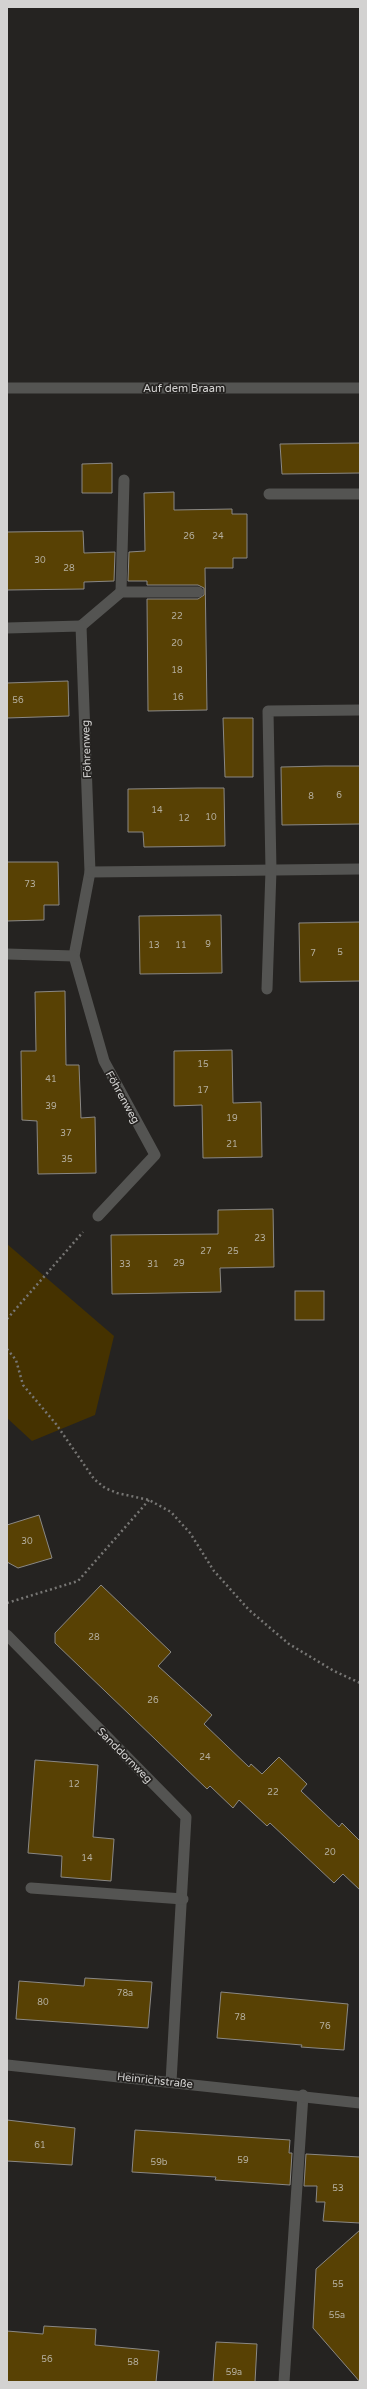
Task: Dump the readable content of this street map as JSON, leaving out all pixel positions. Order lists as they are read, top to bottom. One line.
{"streets":{"street":["Auf dem Braam","Föhrenweg","Sanddornweg","Heinrichstraße"]},"crossings":[["Sanddornweg","Heinrichstraße"]],"house_numbers":["26","24","30","28","22","20","18","16","56","6","8","14","10","12","73","9","13","11","5","7","15","41","17","39","19","37","21","35","23","27","25","29","33","31","30","28","26","24","12","22","20","14","78a","80","78","76","61","59","59b","53","55","55a","56","58","59a"]}
